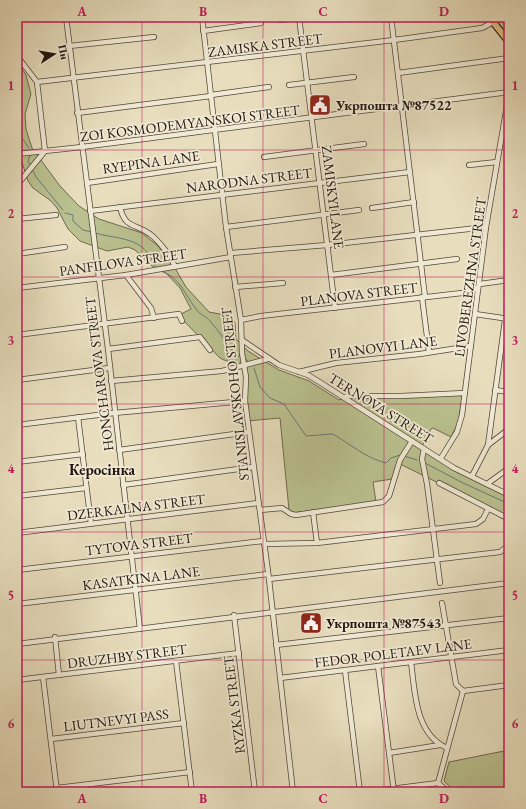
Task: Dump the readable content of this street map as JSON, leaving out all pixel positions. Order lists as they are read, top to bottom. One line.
{"streets":{"street":["ZAMISKA STREET","ZOI KOSMODEMYANSKOI STREET","RYEPINA LANE","NARODNA STREET","ZAMISKYI LANE","PANFILOVA STREET","LIVOBEREZHNA STREET","PLANOVA STREET","PLANOVYI LANE","HONCHAROVA STREET","STANISLAVSKOHO STREET","TERNOVA STREET","DZERKALNA STREET","TYTOVA STREET","KASATKINA LANE","FEDOR POLETAEV LANE","DRUZHBY STREET","RYZKA STREET","LIUTNEVYI PASS"]},"crossings":[["ZAMISKA STREET","ZAMISKYI LANE"],["ZAMISKA STREET","HONCHAROVA STREET"],["ZAMISKA STREET","STANISLAVSKOHO STREET"],["ZOI KOSMODEMYANSKOI STREET","ZAMISKYI LANE"],["ZOI KOSMODEMYANSKOI STREET","LIVOBEREZHNA STREET"],["ZOI KOSMODEMYANSKOI STREET","HONCHAROVA STREET"],["ZOI KOSMODEMYANSKOI STREET","STANISLAVSKOHO STREET"],["RYEPINA LANE","HONCHAROVA STREET"],["RYEPINA LANE","STANISLAVSKOHO STREET"],["NARODNA STREET","ZAMISKYI LANE"],["NARODNA STREET","HONCHAROVA STREET"],["NARODNA STREET","STANISLAVSKOHO STREET"],["ZAMISKYI LANE","PANFILOVA STREET"],["ZAMISKYI LANE","PLANOVA STREET"],["PANFILOVA STREET","LIVOBEREZHNA STREET"],["PANFILOVA STREET","HONCHAROVA STREET"],["PANFILOVA STREET","STANISLAVSKOHO STREET"],["LIVOBEREZHNA STREET","PLANOVA STREET"],["LIVOBEREZHNA STREET","PLANOVYI LANE"],["LIVOBEREZHNA STREET","TERNOVA STREET"],["PLANOVA STREET","STANISLAVSKOHO STREET"],["PLANOVYI LANE","TERNOVA STREET"],["HONCHAROVA STREET","DZERKALNA STREET"],["HONCHAROVA STREET","TYTOVA STREET"],["HONCHAROVA STREET","KASATKINA LANE"],["STANISLAVSKOHO STREET","TERNOVA STREET"],["STANISLAVSKOHO STREET","DZERKALNA STREET"],["STANISLAVSKOHO STREET","TYTOVA STREET"],["STANISLAVSKOHO STREET","KASATKINA LANE"],["STANISLAVSKOHO STREET","FEDOR POLETAEV LANE"],["DRUZHBY STREET","RYZKA STREET"]],"districts":["Керосінка"],"places":{"public building":["Укрпошта №87522","Укрпошта №87543"]},"north":"right","grid":{"columns":["A","B","C","D"],"rows":["1","2","3","4","5","6"]}}
